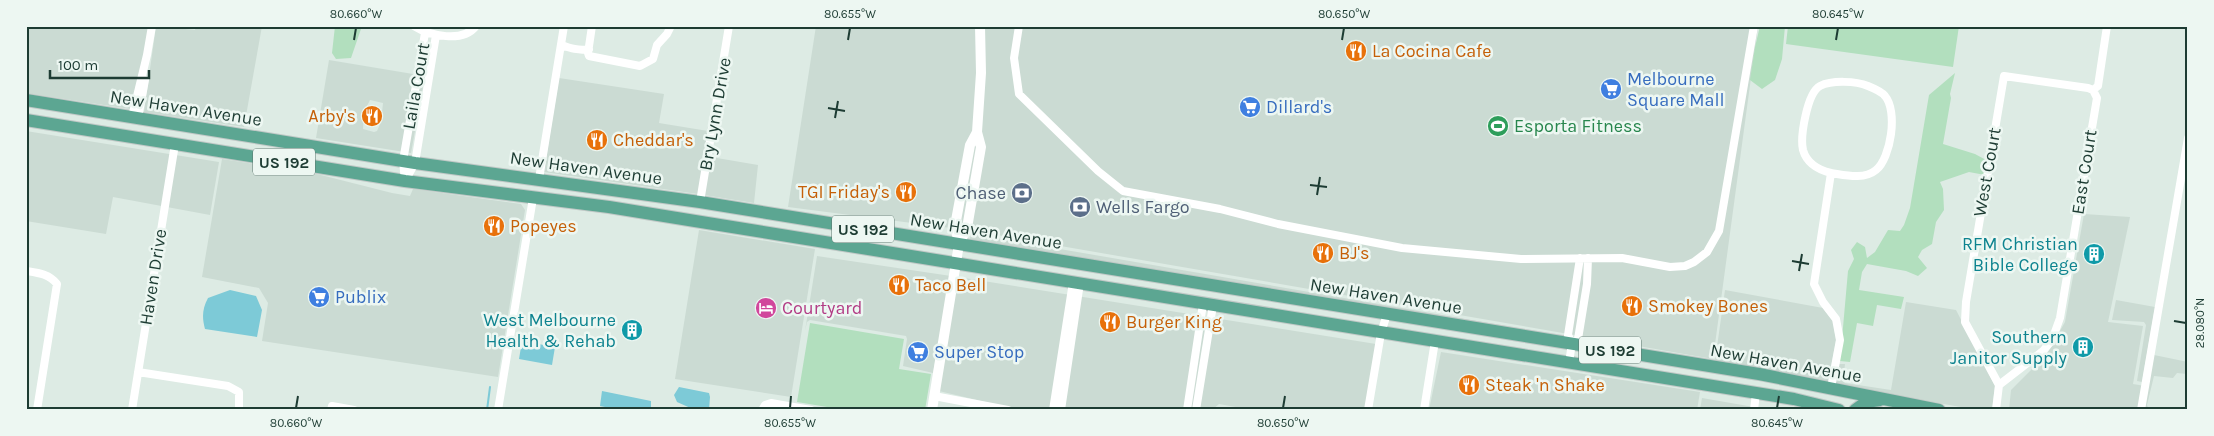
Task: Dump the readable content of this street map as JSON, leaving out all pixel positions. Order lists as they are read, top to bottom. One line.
{"streets":{"main road":["New Haven Avenue","US 192"],"street":["Laila Court","Bry Lynn Drive","West Court","East Court","Haven Drive"]},"crossings":[["Laila Court","New Haven Avenue"],["New Haven Avenue","Bry Lynn Drive"],["New Haven Avenue","Haven Drive"],["West Court","East Court"]],"places":{"restaurant":["La Cocina Cafe","Arby's","Cheddar's","TGI Friday's","Popeyes","BJ's","Taco Bell","Smokey Bones","Burger King","Steak 'n Shake"],"supermarket":["Melbourne Square Mall","Dillard's","Publix","Super Stop"],"sports":["Esporta Fitness"],"bank":["Chase","Wells Fargo"],"building":["RFM Christian Bible College","West Melbourne Health & Rehab","Southern Janitor Supply"],"hotel":["Courtyard"]},"scale_bar":"100 m","coordinates":["80.660°W","80.655°W","80.650°W","80.645°W","28.080°N"]}
